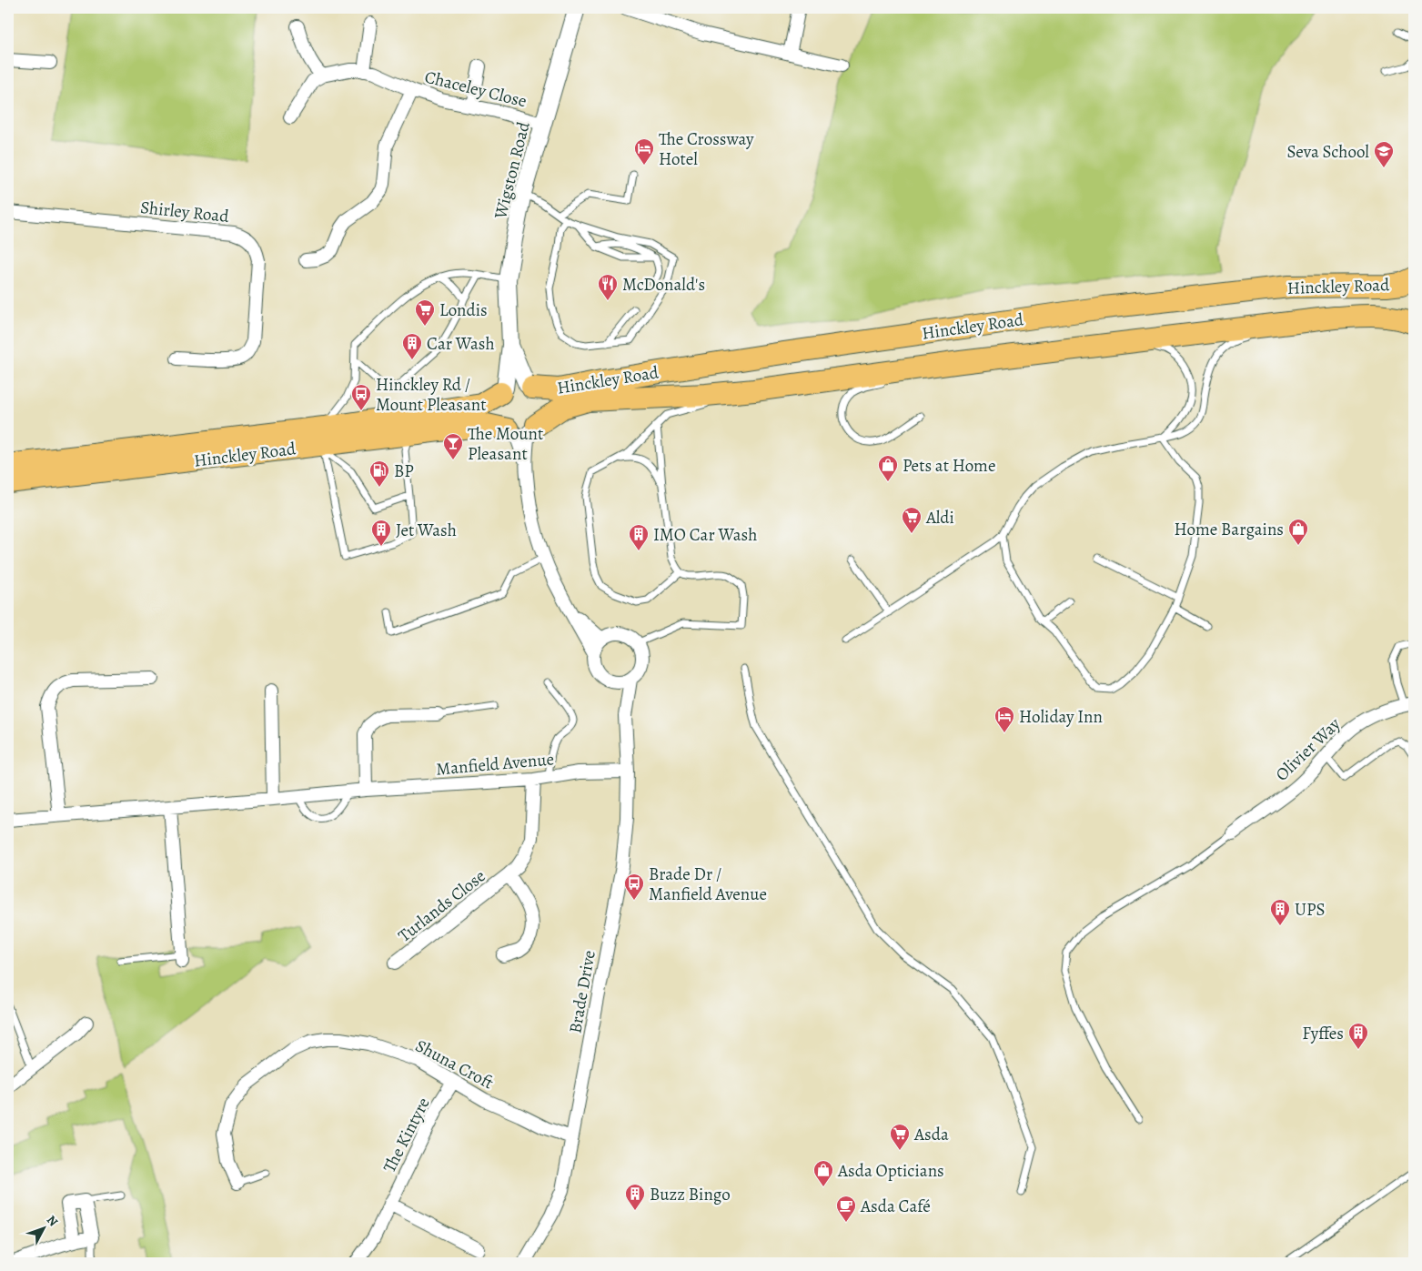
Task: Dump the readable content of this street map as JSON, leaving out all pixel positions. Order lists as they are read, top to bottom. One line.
{"streets":{"highway":["Hinckley Road"],"street":["Chaceley Close","Wigston Road","Shirley Road","Olivier Way","Manfield Avenue","Turlands Close","Brade Drive","Shuna Croft","The Kintyre"]},"crossings":[["Chaceley Close","Wigston Road"],["Wigston Road","Hinckley Road"],["Manfield Avenue","Turlands Close"],["Manfield Avenue","Brade Drive"],["Brade Drive","Shuna Croft"],["Shuna Croft","The Kintyre"]],"places":{"hotel":["The Crossway Hotel","Holiday Inn"],"school or university":["Seva School"],"restaurant":["McDonald's"],"supermarket":["Londis","Aldi","Asda"],"building":["Car Wash","Jet Wash","IMO Car Wash","UPS","Fyffes","Buzz Bingo"],"bus stop":["Hinckley Rd / Mount Pleasant","Brade Dr / Manfield Avenue"],"bar":["The Mount Pleasant"],"shop":["Pets at Home","Home Bargains","Asda Opticians"],"fuel station":["BP"],"cafe":["Asda Café"]},"north":"top right"}
